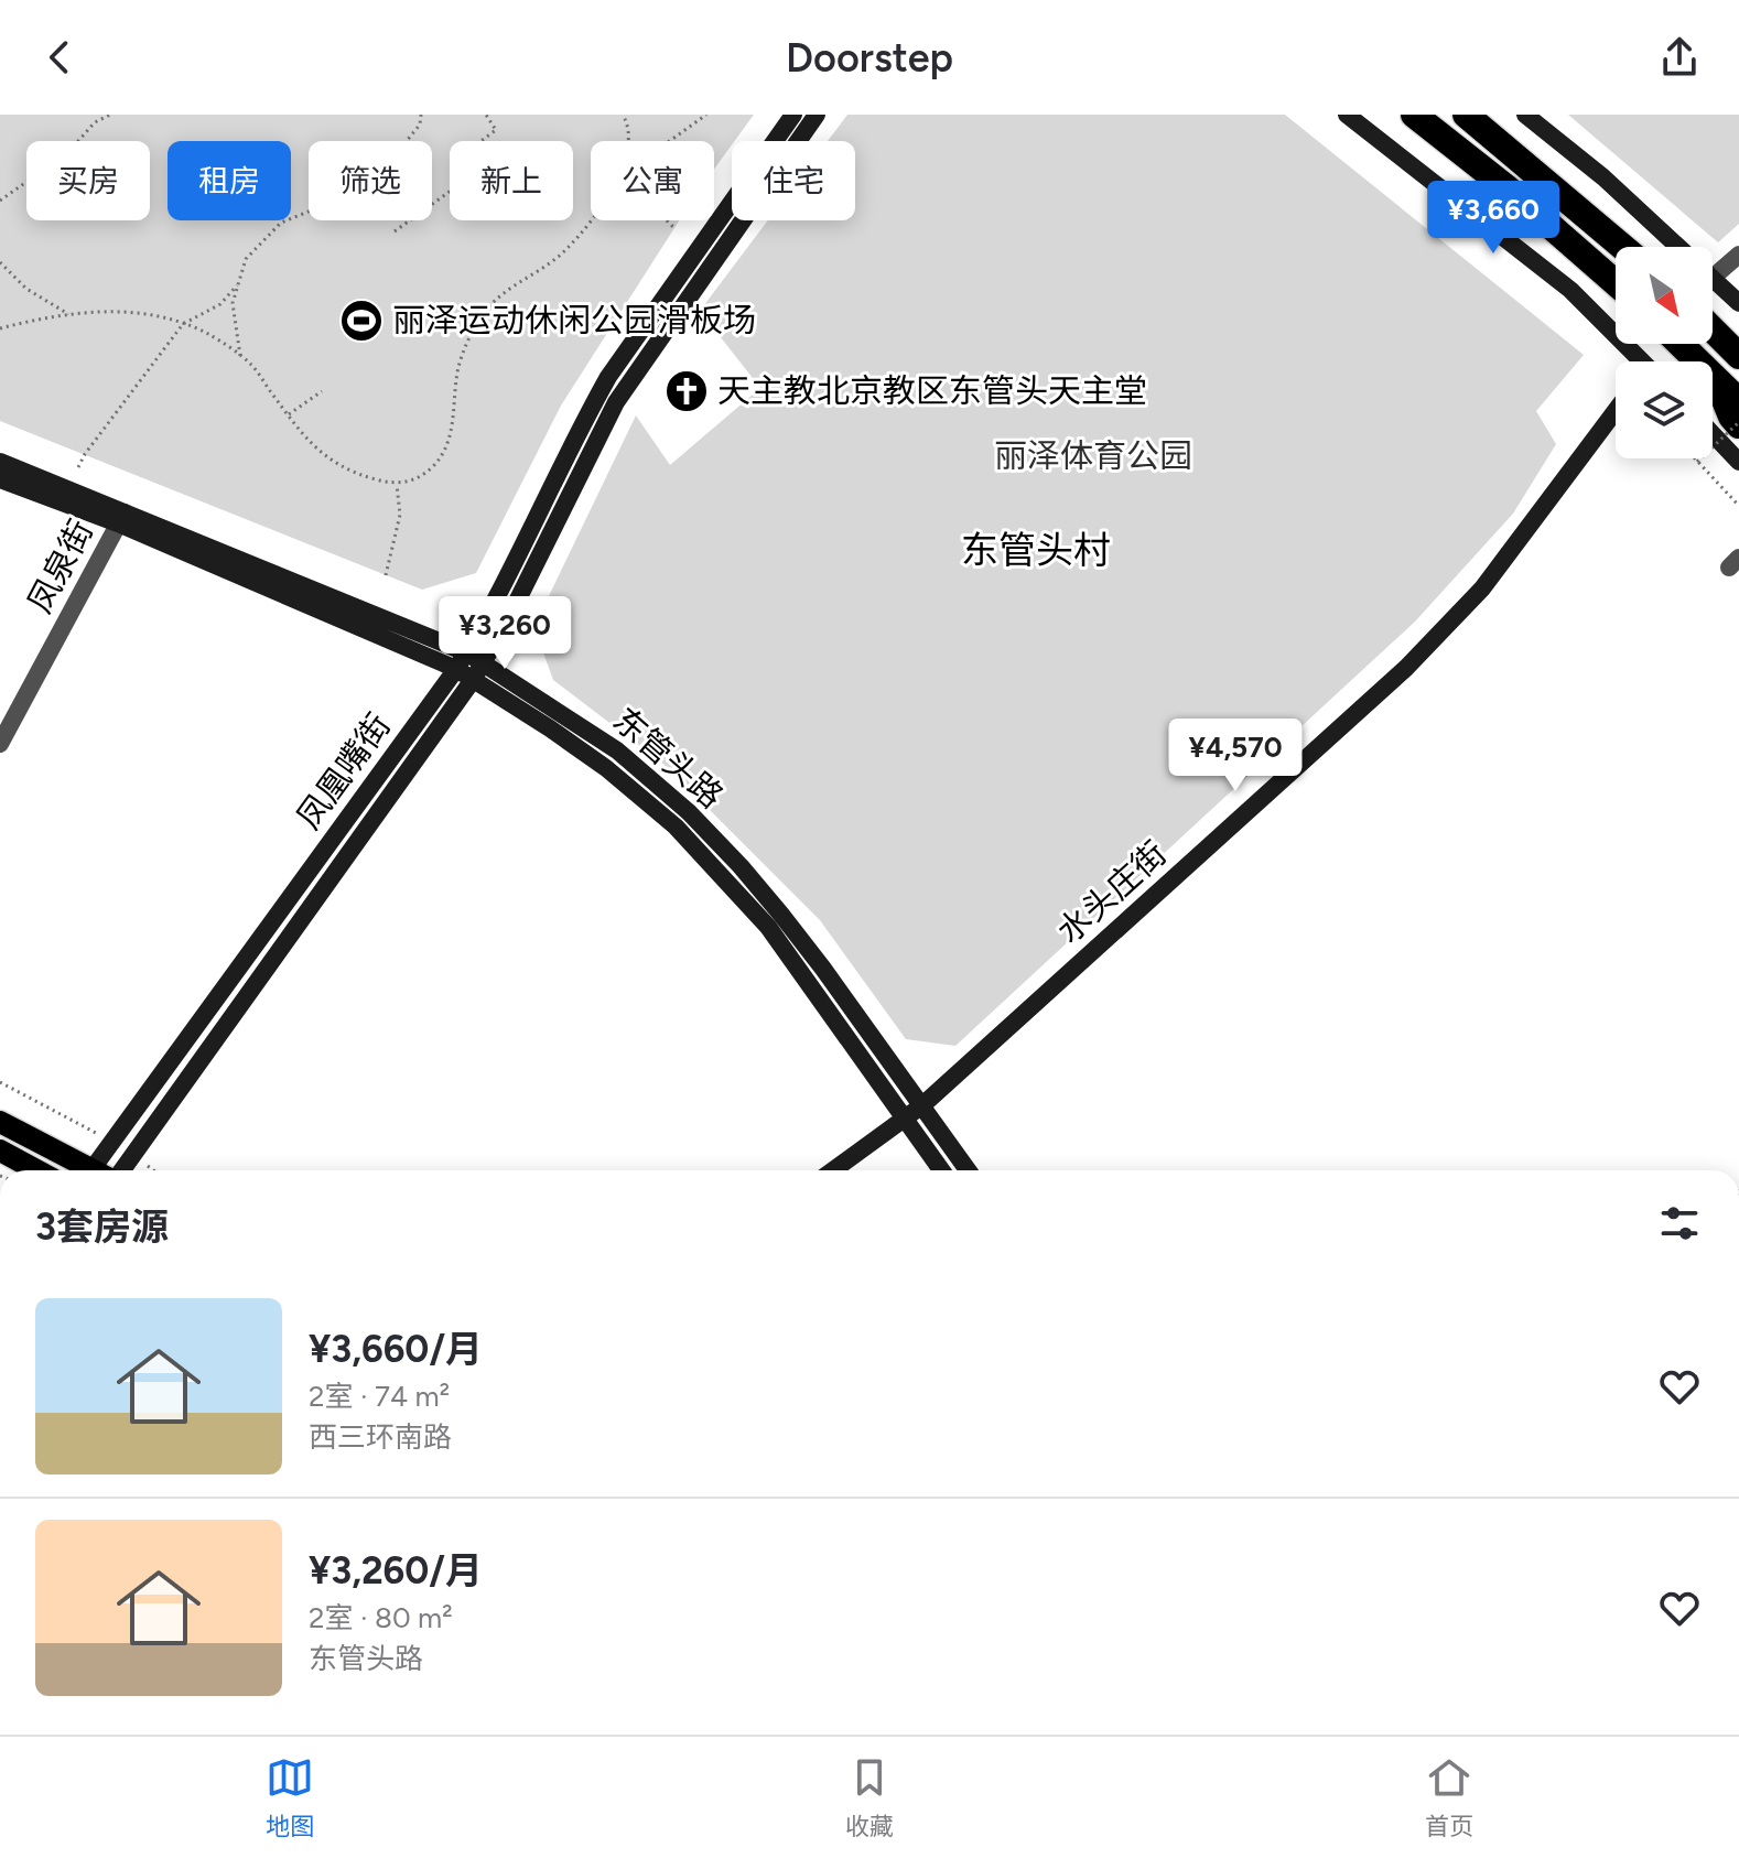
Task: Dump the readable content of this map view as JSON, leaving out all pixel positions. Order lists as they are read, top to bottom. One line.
{"streets":{"street":["凤泉街","东管头路","凤凰嘴街","水头庄街"]},"crossings":[["凤泉街","东管头路"],["东管头路","凤凰嘴街"],["东管头路","水头庄街"]],"districts":["东管头村"],"parks":["丽泽体育公园"],"places":{"sports":["丽泽运动休闲公园滑板场"],"church":["天主教北京教区东管头天主堂"]},"north":"bottom right","page":{"header":"Doorstep","chip":["买房","租房","筛选","新上","公寓","住宅"],"price":["¥3,660","¥3,260","¥4,570"],"heading":"3套房源","list":[{"name":"¥3,660/月","note":"2室 · 74 m² · 西三环南路"},{"name":"¥3,260/月","note":"2室 · 80 m² · 东管头路"}],"tabs":["地图","收藏","首页"]}}
